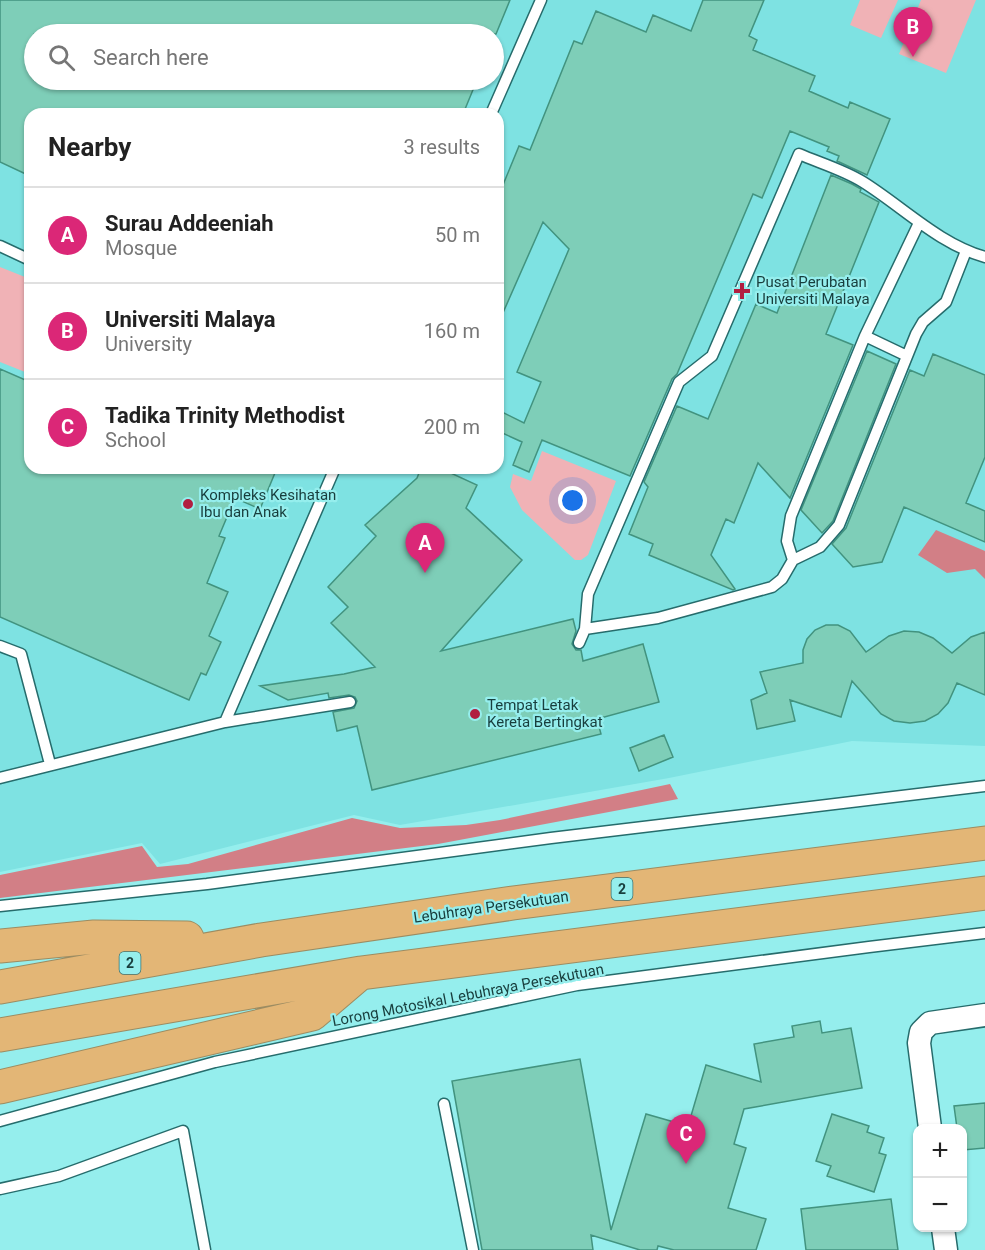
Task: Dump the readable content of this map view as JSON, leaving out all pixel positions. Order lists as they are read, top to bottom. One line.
{"streets":{"highway":["2","Lebuhraya Persekutuan"],"lane":["Lorong Motosikal Lebuhraya Persekutuan"]},"places":{"health":["Pusat Perubatan Universiti Malaya"],"other":["Kompleks Kesihatan Ibu dan Anak","Tempat Letak Kereta Bertingkat"]},"page":{"pins":["B","A","C"],"search":"Search here","heading":["Nearby","3 results"],"list":[{"mark":"A","name":"Surau Addeeniah","note":"Mosque","value":"50 m"},{"mark":"B","name":"Universiti Malaya","note":"University","value":"160 m"},{"mark":"C","name":"Tadika Trinity Methodist","note":"School","value":"200 m"}],"map_buttons":["+","−"]}}
